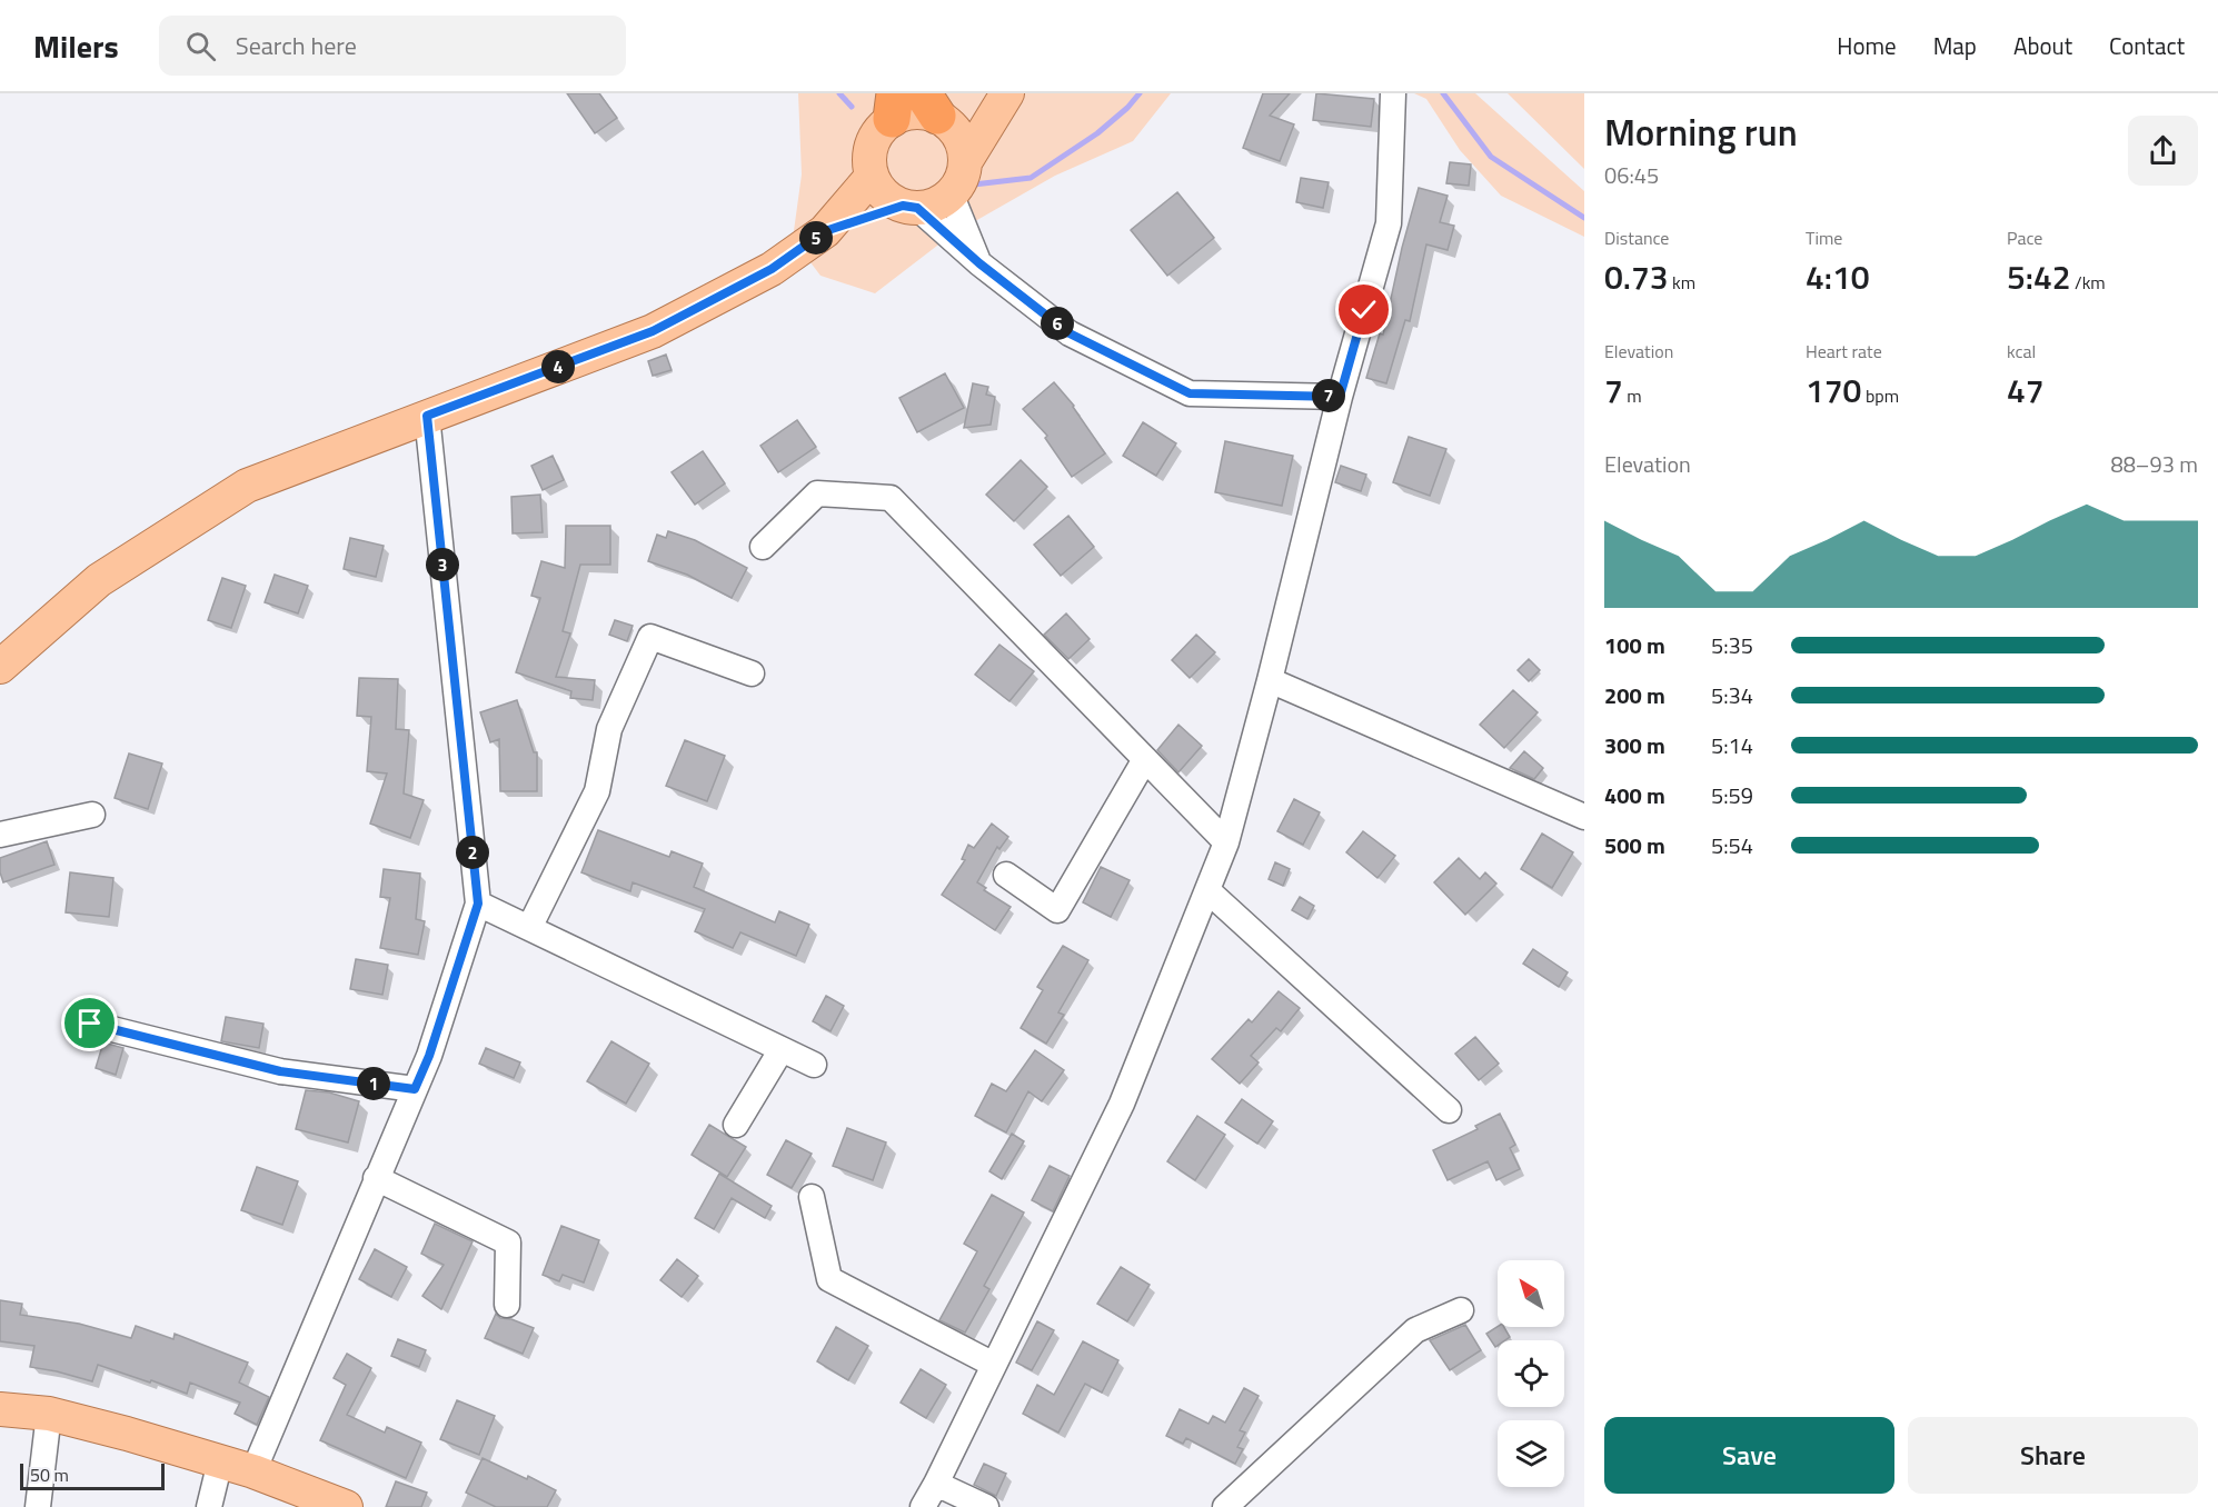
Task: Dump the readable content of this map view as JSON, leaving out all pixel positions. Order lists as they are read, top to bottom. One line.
{"scale_bar":"50 m","north":"top left","page":{"header":"Milers","search":"Search here","nav":["Home","Map","About","Contact"],"heading":["Morning run","06:45"],"stats":[["Distance","0.73 km"],["Time","4:10"],["Pace","5:42 /km"],["Elevation","7 m"],["Heart rate","170 bpm"],["kcal","47"]],"pins":["5","6","4","7","3","2","1"],"chart":["Elevation","88–93 m"],"list":[{"name":"100 m","note":"5:35"},{"name":"200 m","note":"5:34"},{"name":"300 m","note":"5:14"},{"name":"400 m","note":"5:59"},{"name":"500 m","note":"5:54"}],"buttons":["Save","Share"],"scale":"50 m"}}
